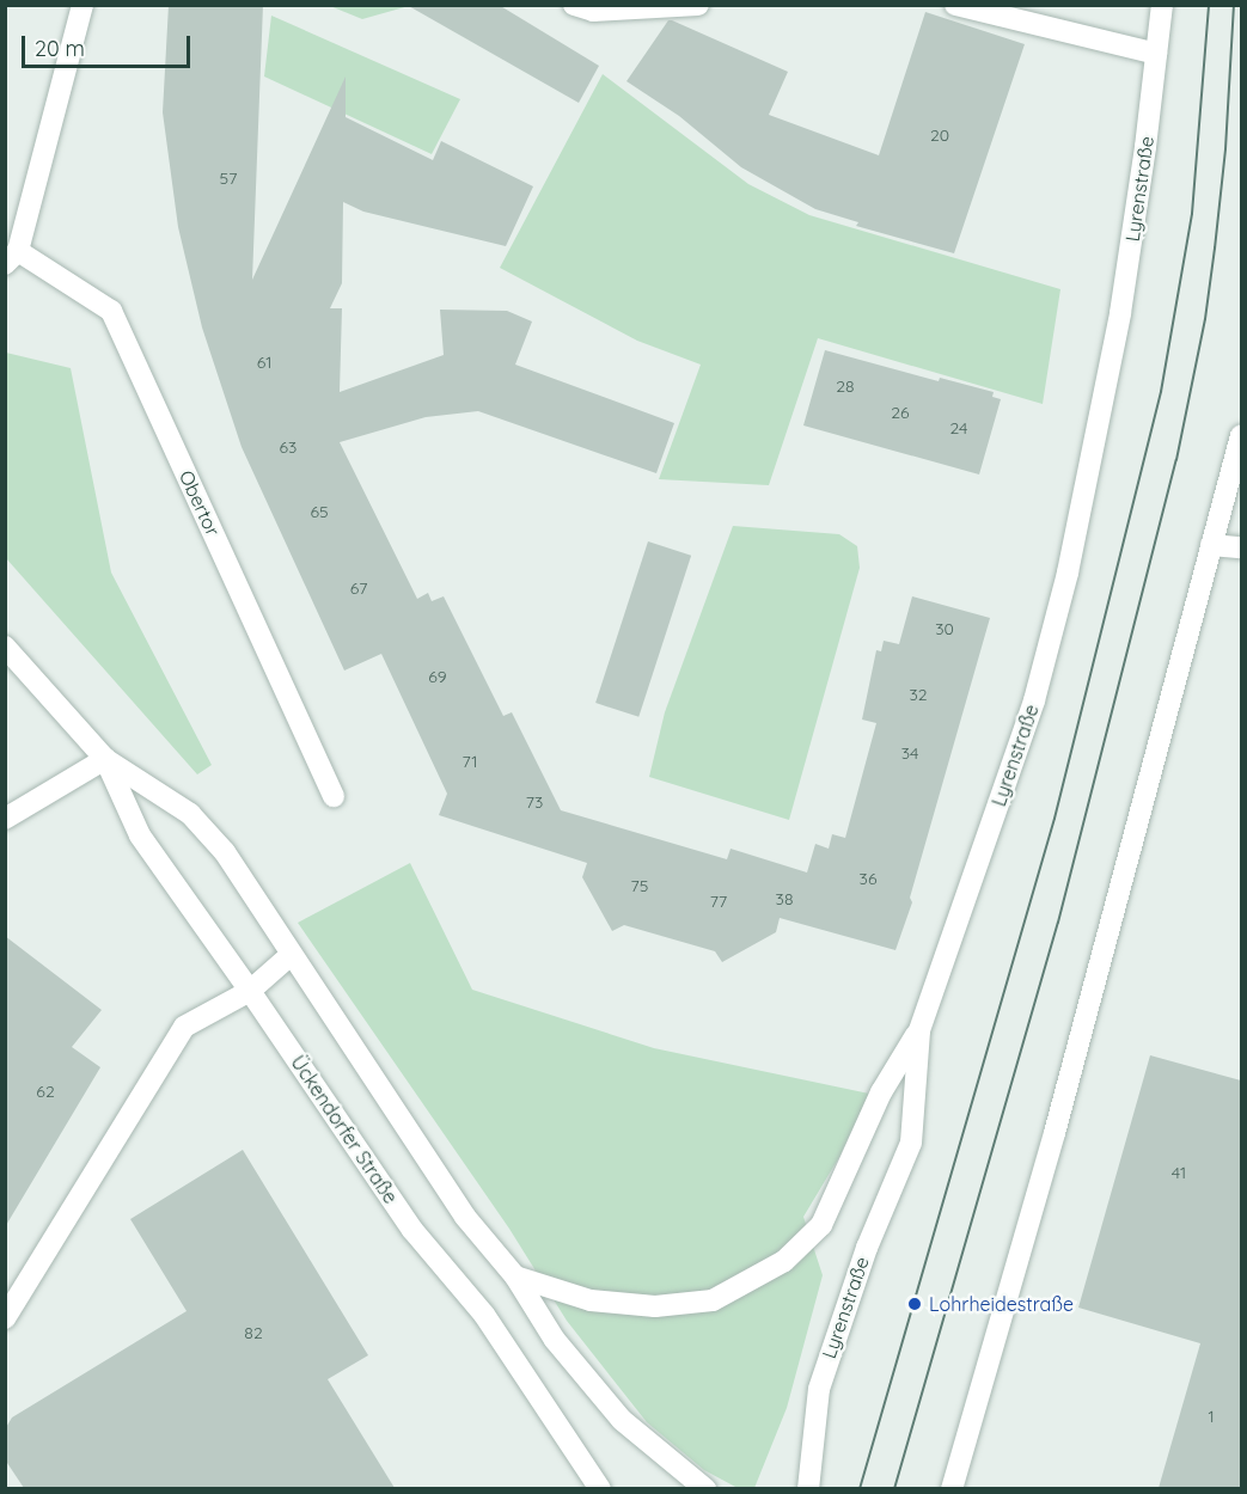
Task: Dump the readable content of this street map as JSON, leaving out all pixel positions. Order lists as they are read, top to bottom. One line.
{"streets":{"main road":["Lyrenstraße","Obertor","Ückendorfer Straße"]},"places":["Lohrheidestraße"],"house_numbers":["20","57","61","28","26","24","63","65","67","30","69","32","34","71","73","36","75","38","77","62","41","82","1"],"scale_bar":"20 m"}
